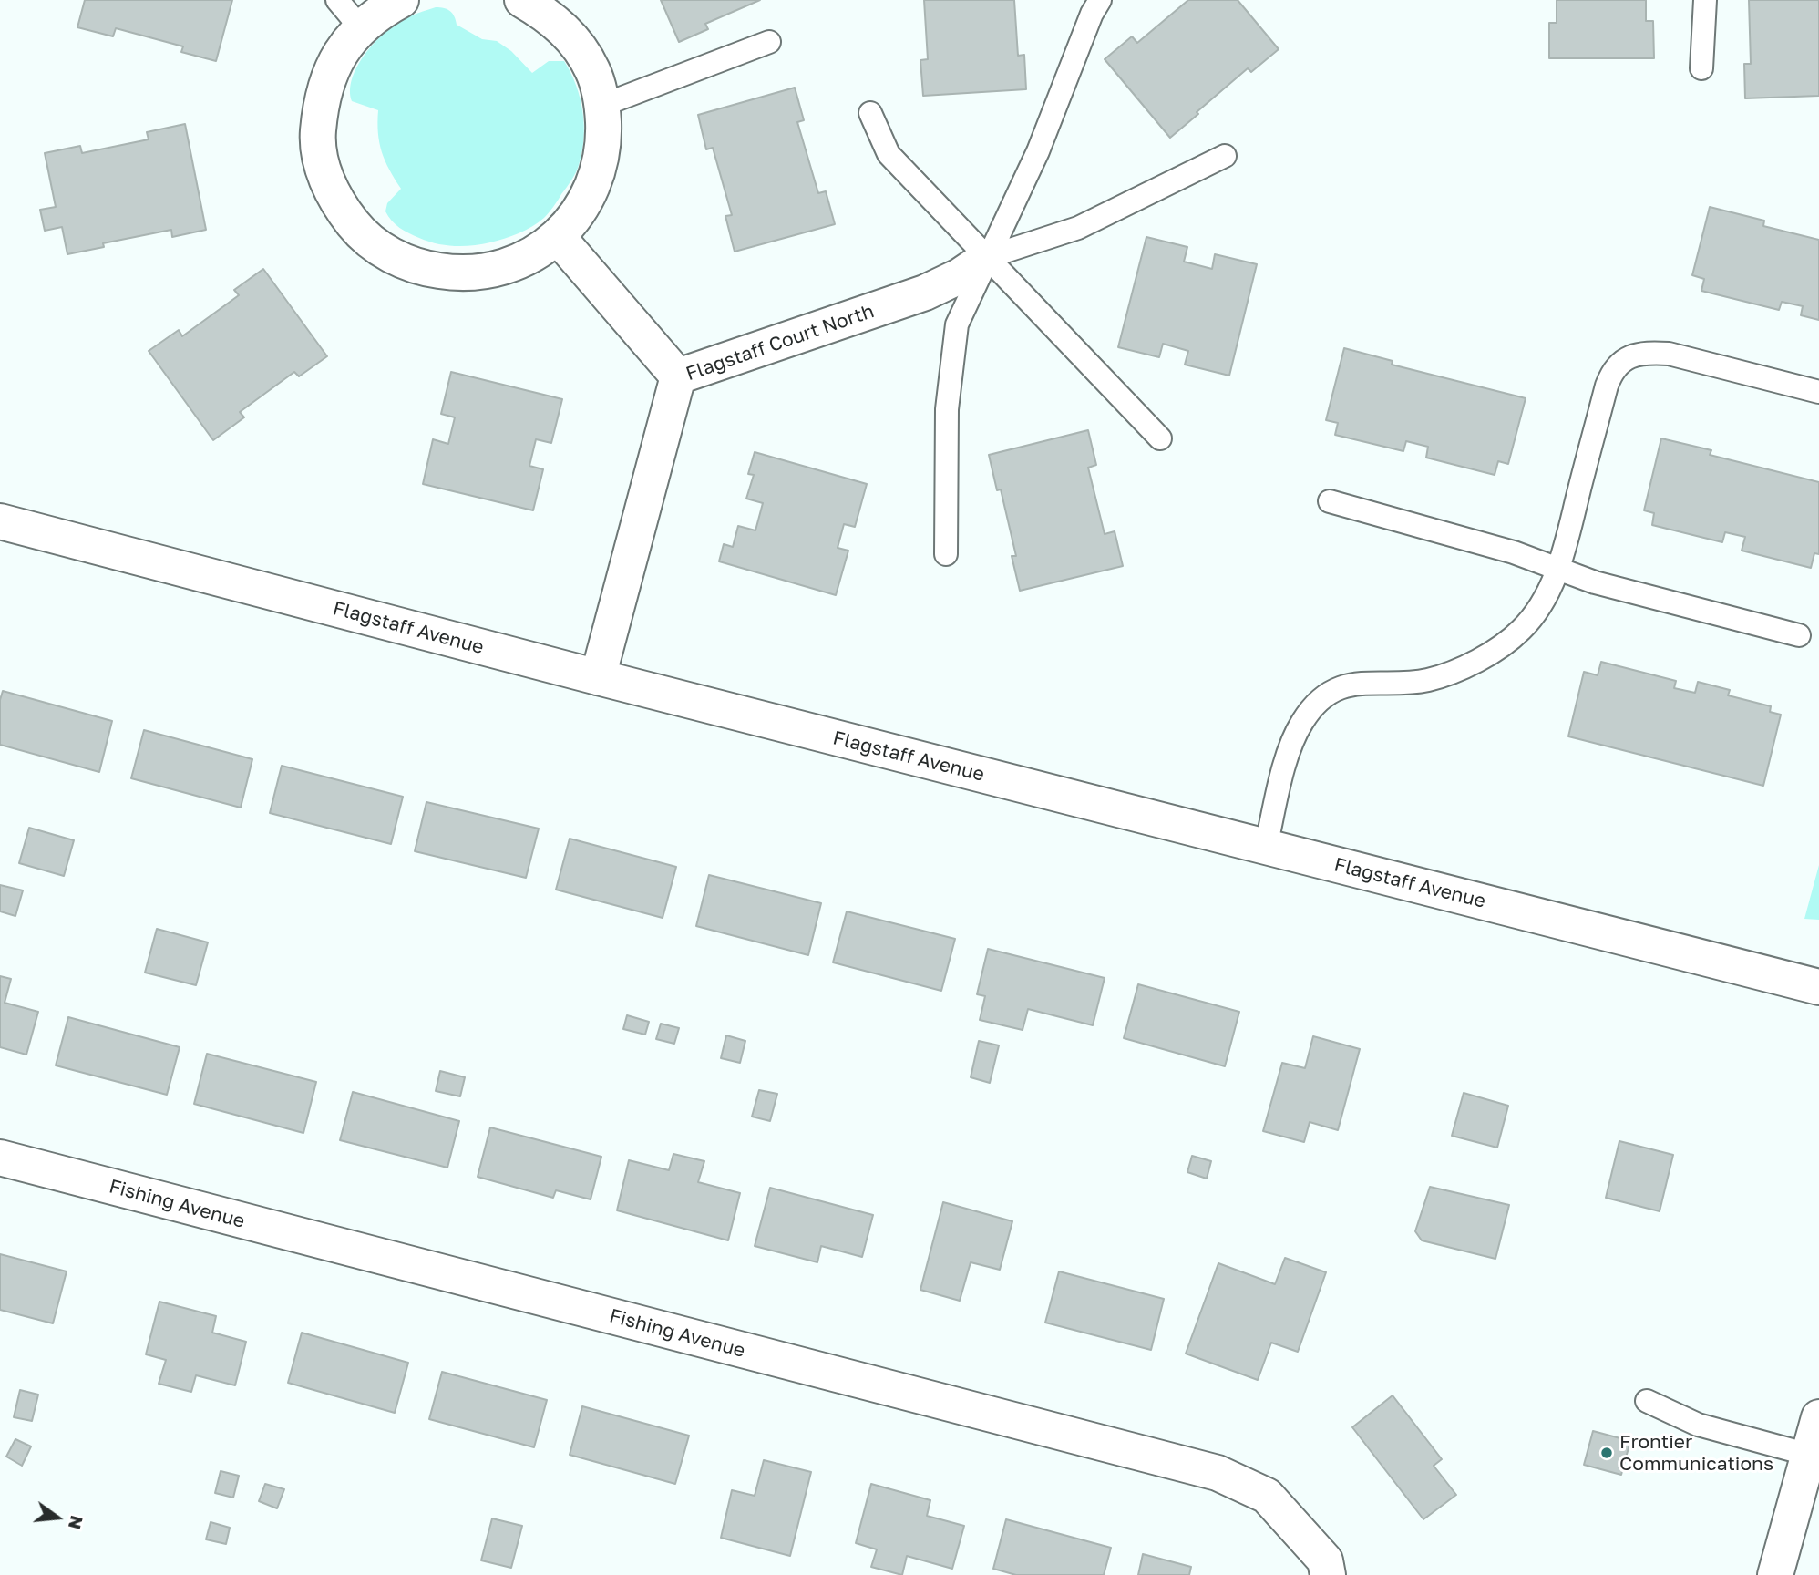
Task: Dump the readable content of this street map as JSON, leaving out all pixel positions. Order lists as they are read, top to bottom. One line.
{"streets":{"street":["Flagstaff Court North","Flagstaff Avenue","Fishing Avenue"]},"crossings":[["Flagstaff Court North","Flagstaff Avenue"]],"places":["Frontier Communications"],"north":"right"}
